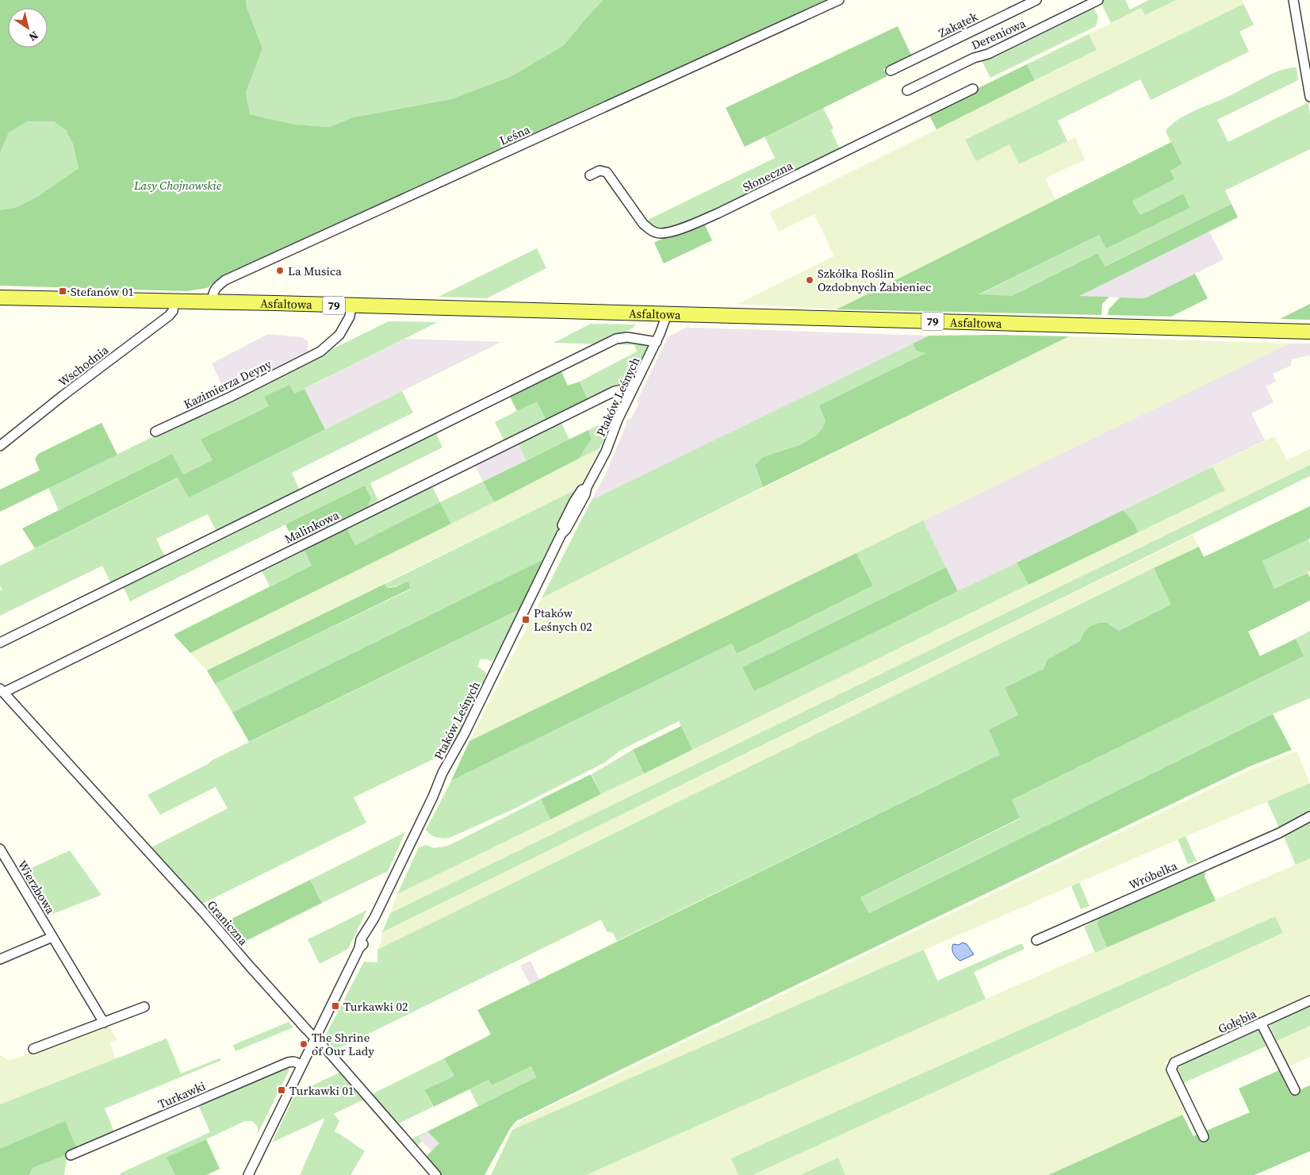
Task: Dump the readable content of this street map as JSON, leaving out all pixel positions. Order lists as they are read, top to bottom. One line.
{"streets":{"main road":["Asfaltowa","79"],"street":["Zakątek","Dereniowa","Leśna","Słoneczna","Wschodnia","Kazimierza Deyny","Ptaków Leśnych","Malinkowa","Wróbelka","Wierzbowa","Graniczna","Gołębia","Turkawki"]},"crossings":[["Leśna","Asfaltowa"],["Asfaltowa","Wschodnia"],["Asfaltowa","Kazimierza Deyny"],["Asfaltowa","Ptaków Leśnych"],["Ptaków Leśnych","Malinkowa"],["Ptaków Leśnych","Graniczna"],["Ptaków Leśnych","Turkawki"],["Malinkowa","Graniczna"]],"parks":["Lasy Chojnowskie"],"places":{"other":["La Musica","Szkółka Roślin Ozdobnych Żabieniec","The Shrine of Our Lady"],"transit":["Stefanów 01","Ptaków Leśnych 02","Turkawki 02","Turkawki 01"]},"north":"bottom right"}
